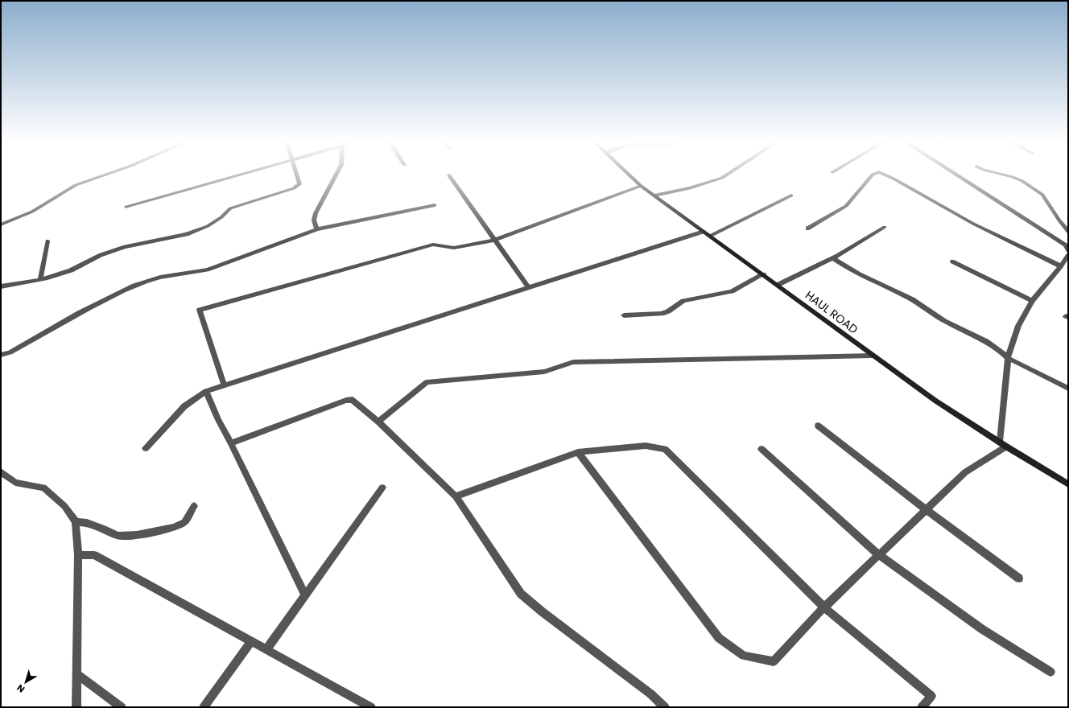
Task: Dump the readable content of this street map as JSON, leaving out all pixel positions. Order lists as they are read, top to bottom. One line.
{"streets":{"main road":["HAUL ROAD"]},"north":"bottom left"}
